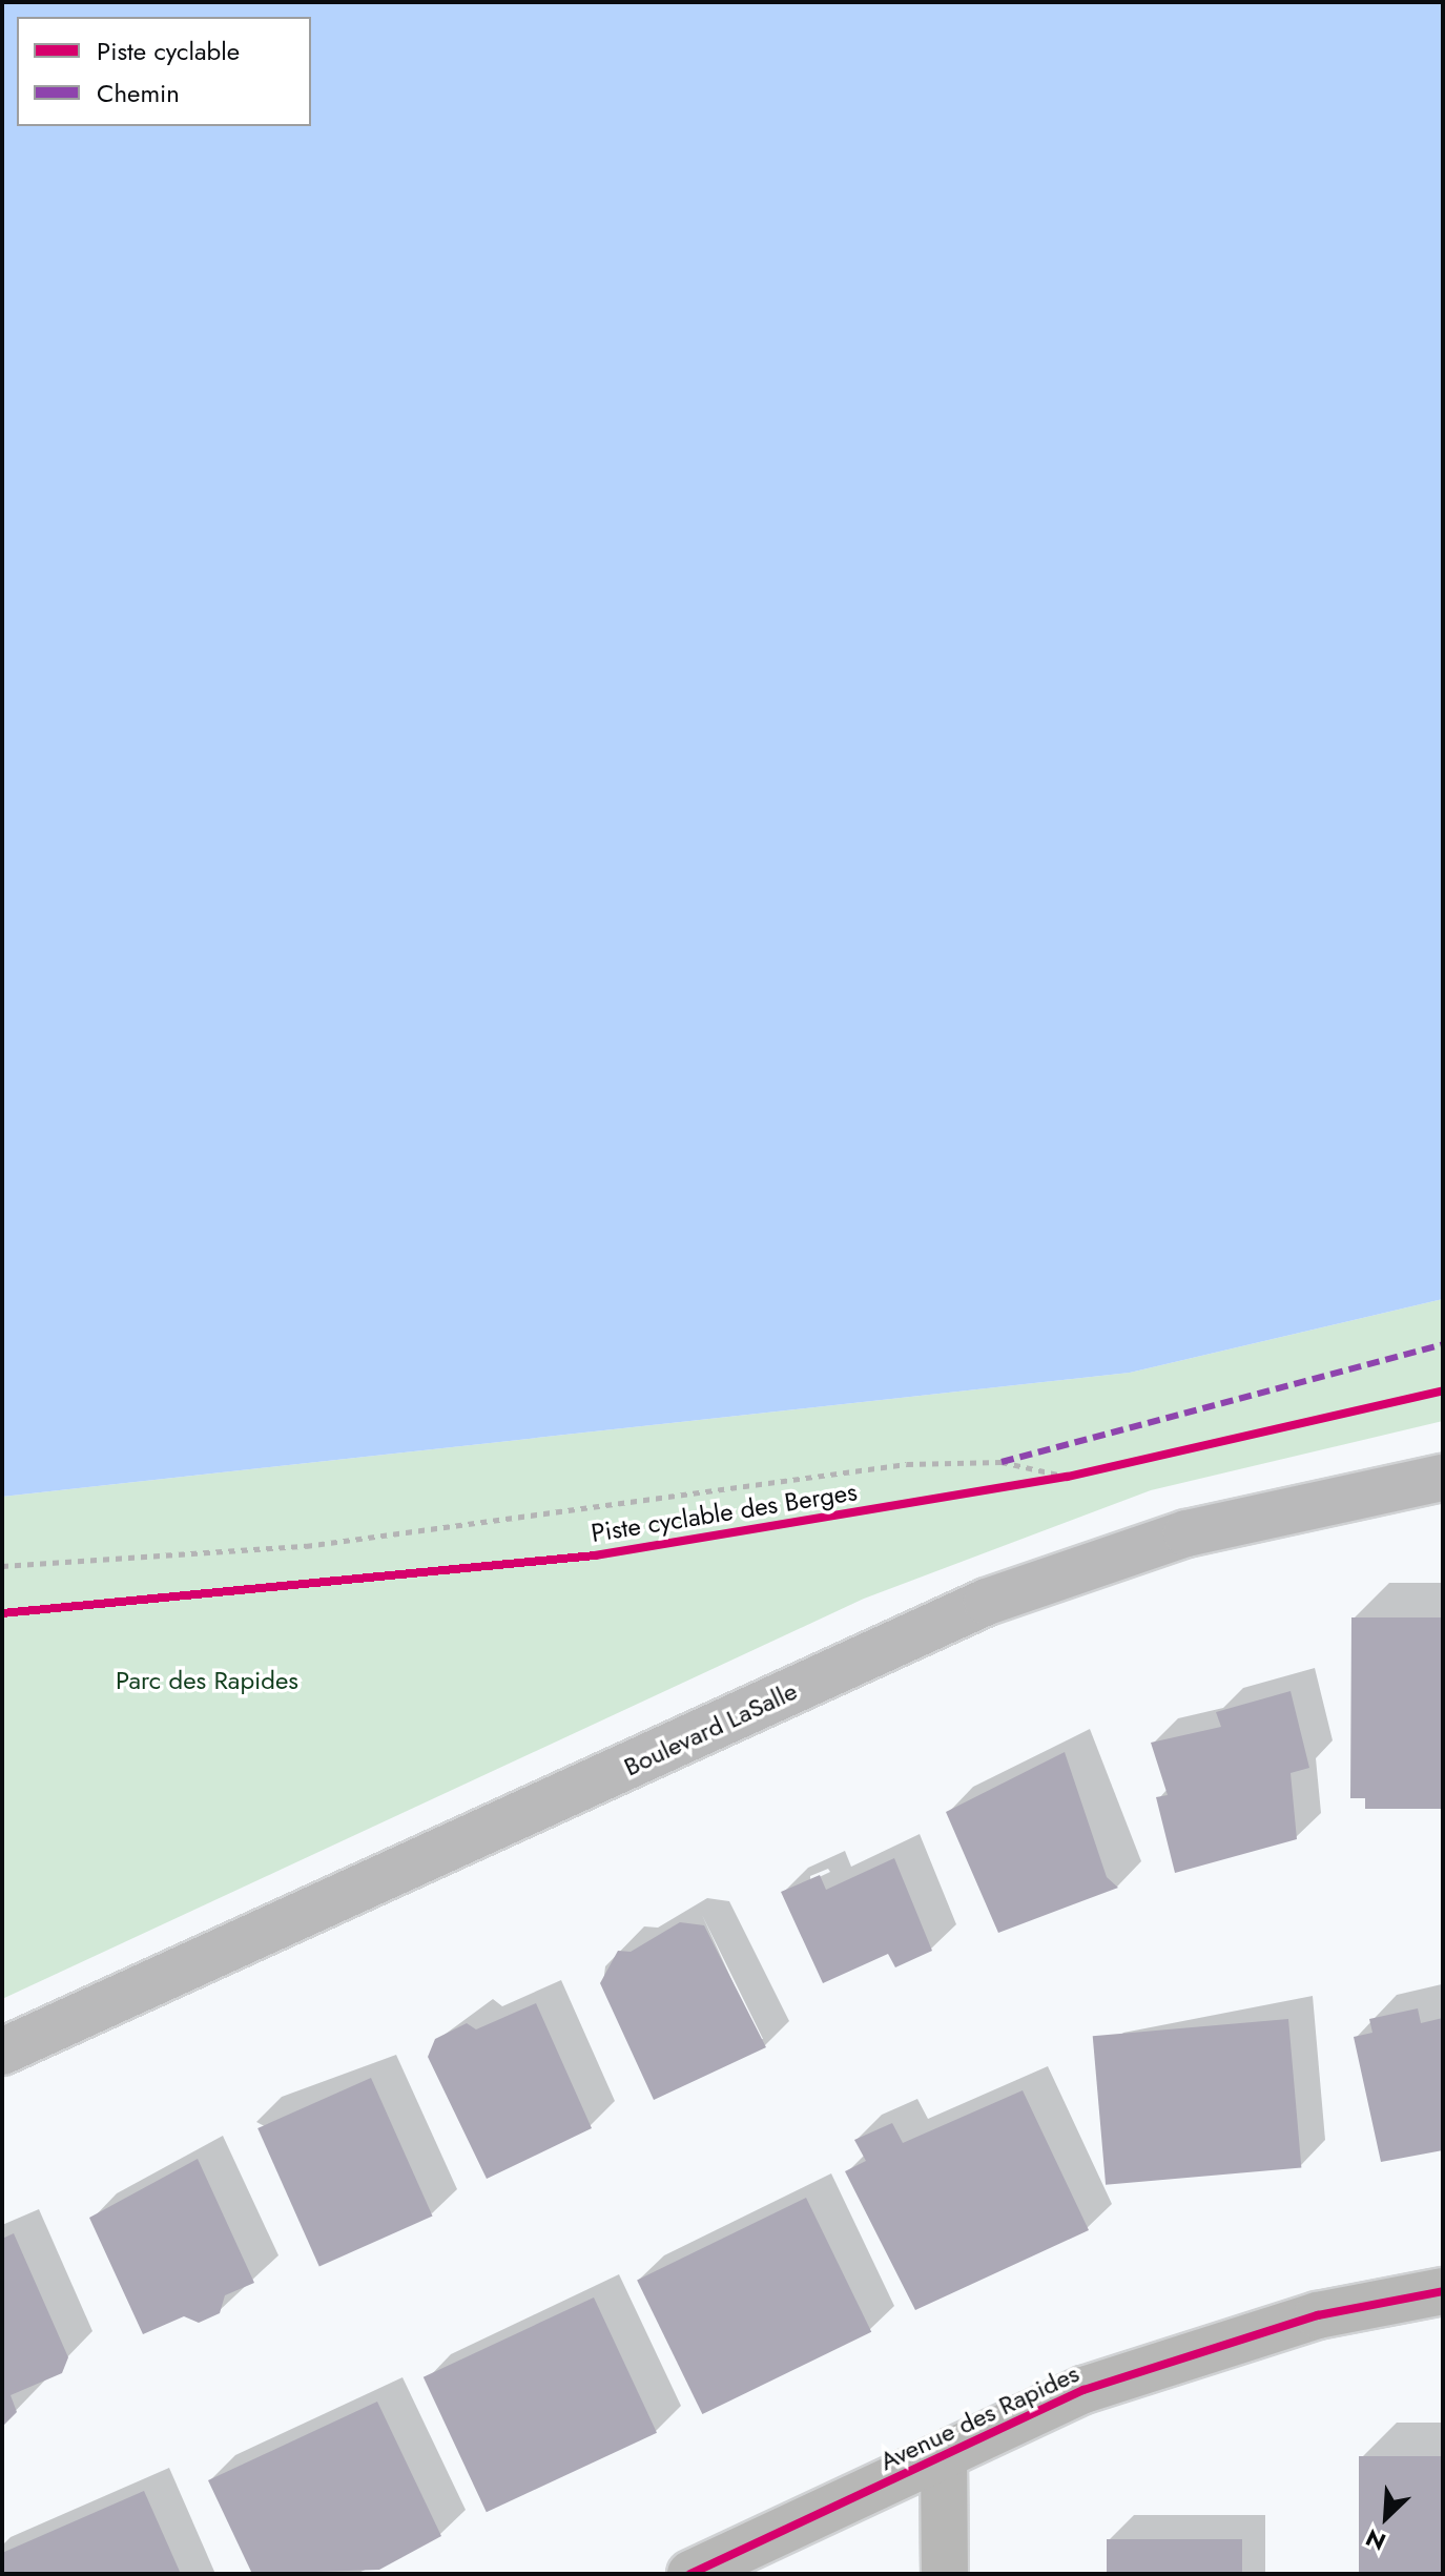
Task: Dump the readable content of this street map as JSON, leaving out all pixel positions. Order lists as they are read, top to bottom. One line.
{"streets":{"main road":["Boulevard LaSalle"],"street":["Avenue des Rapides"],"cycle path":["Piste cyclable des Berges"]},"parks":["Parc des Rapides"],"legend":["Piste cyclable","Chemin"],"north":"bottom left"}
